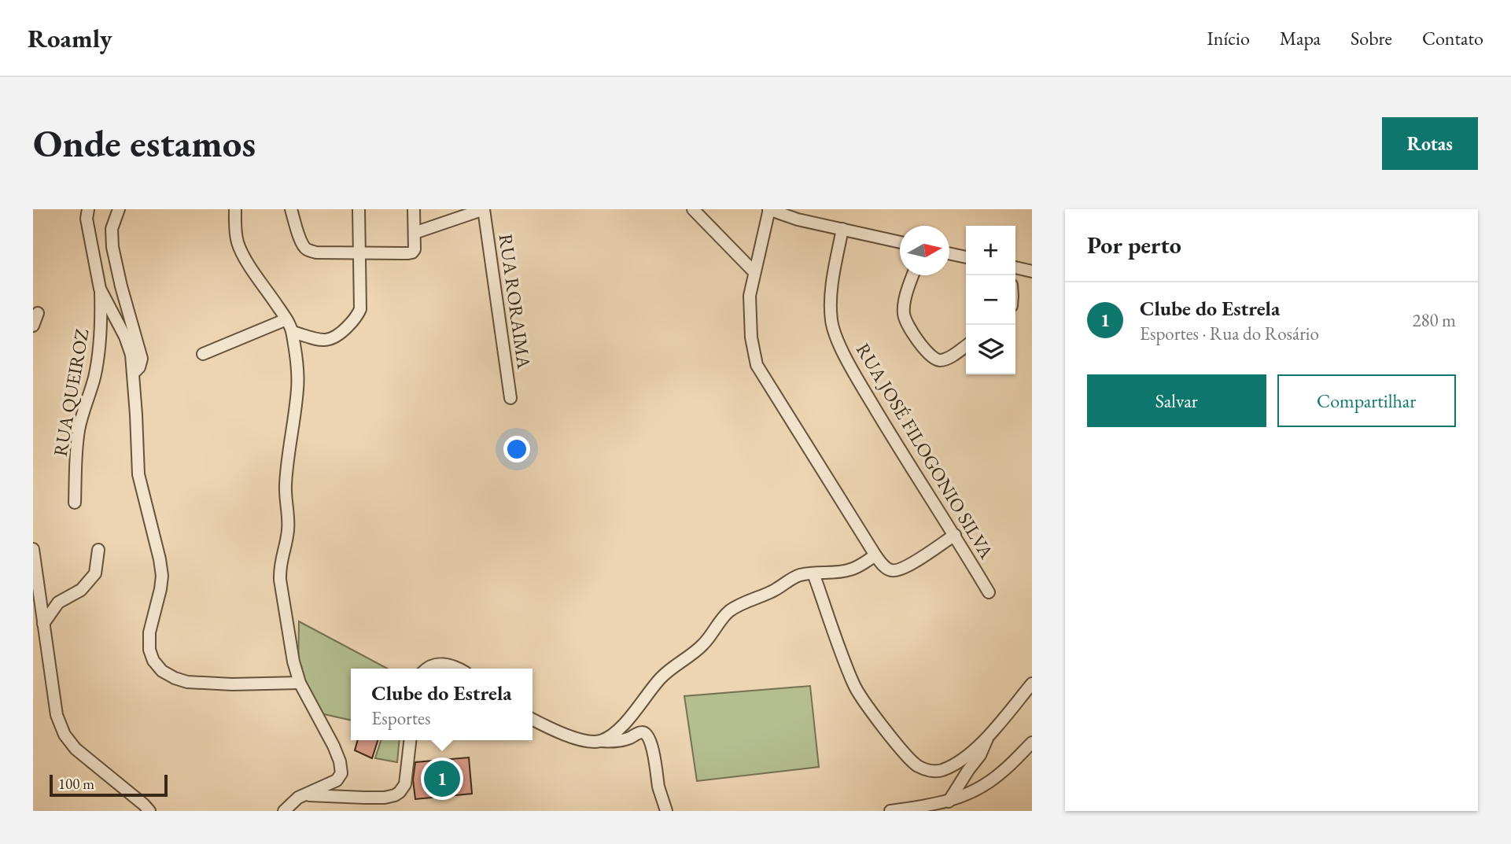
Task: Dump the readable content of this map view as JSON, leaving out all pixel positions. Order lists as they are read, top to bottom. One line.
{"streets":{"street":["RUA RORAIMA","RUA QUEIROZ","RUA JOSÉ FILOGONIO SILVA"]},"scale_bar":"100 m","north":"right","page":{"header":"Roamly","nav":["Início","Mapa","Sobre","Contato"],"buttons":["Rotas",["Salvar","Compartilhar"]],"title":"Onde estamos","heading":"Por perto","map_buttons":["+","−"],"list":[{"mark":"1","name":"Clube do Estrela","note":"Esportes · Rua do Rosário","value":"280 m"}],"popup":["Clube do Estrela","Esportes"],"pins":"1","scale":"100 m"}}
